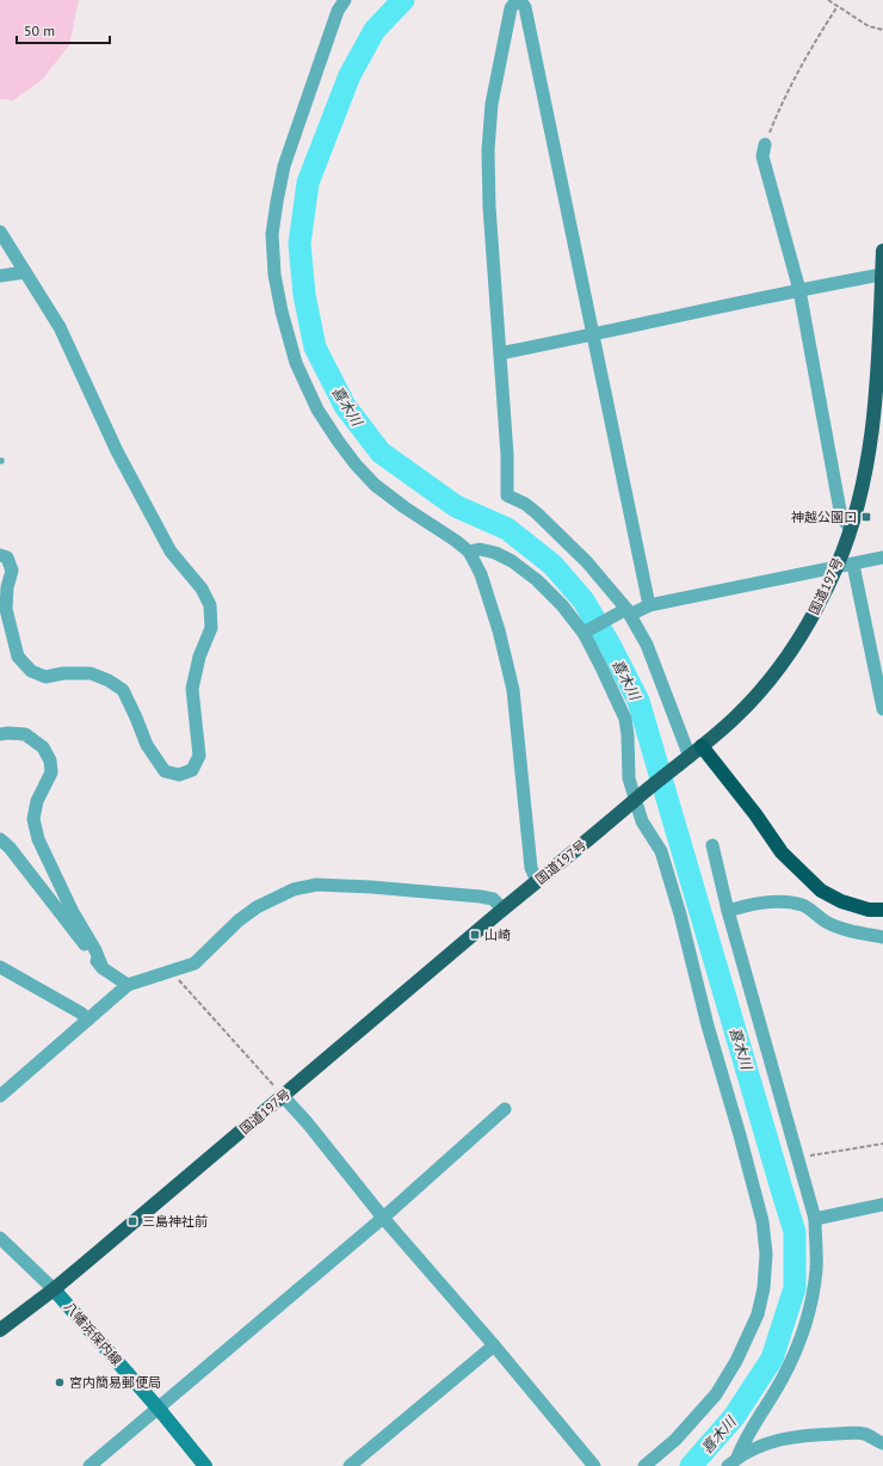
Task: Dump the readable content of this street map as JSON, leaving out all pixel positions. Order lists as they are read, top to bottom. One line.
{"streets":{"highway":["国道197号"],"main road":["八幡浜保内線"]},"crossings":[["国道197号","八幡浜保内線"]],"water":["喜木川"],"places":{"transit":["神越公園口","山崎","三島神社前"],"other":["宮内簡易郵便局"]},"scale_bar":"50 m"}
